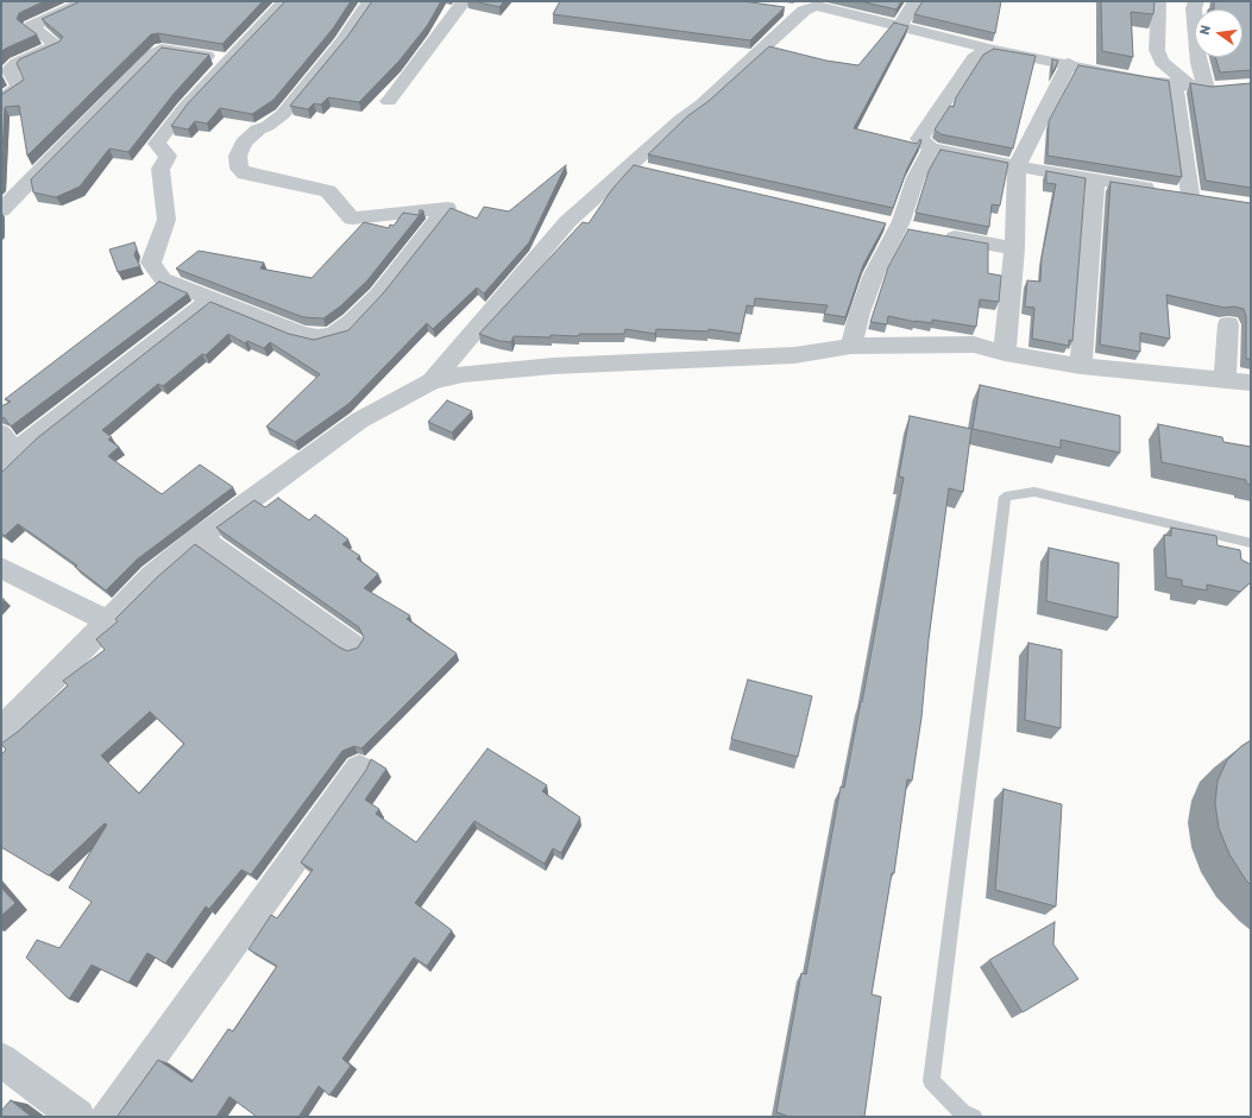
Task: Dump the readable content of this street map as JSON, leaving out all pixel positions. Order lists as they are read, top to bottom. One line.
{"north":"left"}
